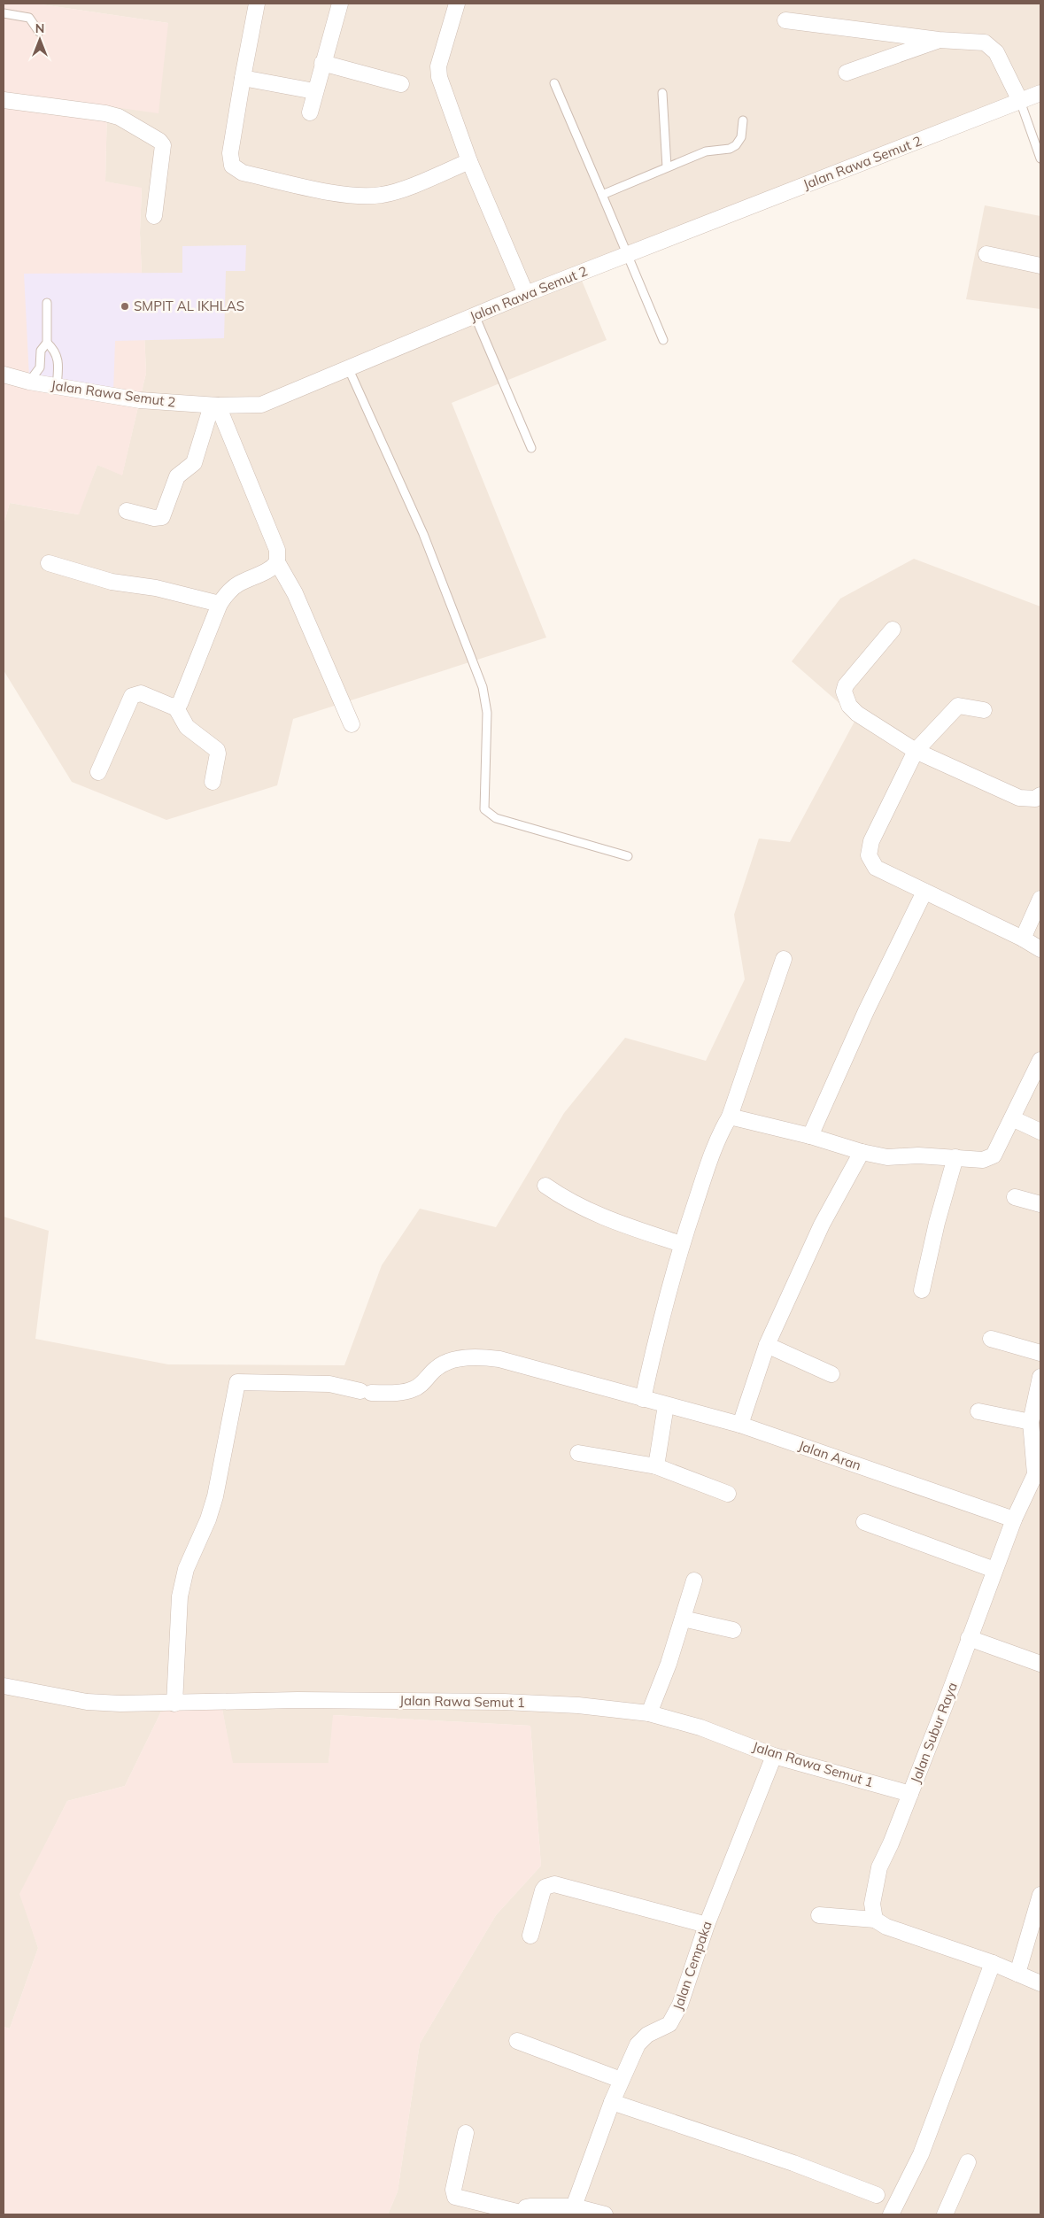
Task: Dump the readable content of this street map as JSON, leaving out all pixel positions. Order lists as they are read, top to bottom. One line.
{"streets":{"street":["Jalan Rawa Semut 2","Jalan Aran","Jalan Rawa Semut 1","Jalan Subur Raya","Jalan Cempaka"]},"crossings":[["Jalan Aran","Jalan Rawa Semut 1"],["Jalan Aran","Jalan Subur Raya"],["Jalan Rawa Semut 1","Jalan Subur Raya"],["Jalan Rawa Semut 1","Jalan Cempaka"]],"places":["SMPIT AL IKHLAS"],"north":"top"}
